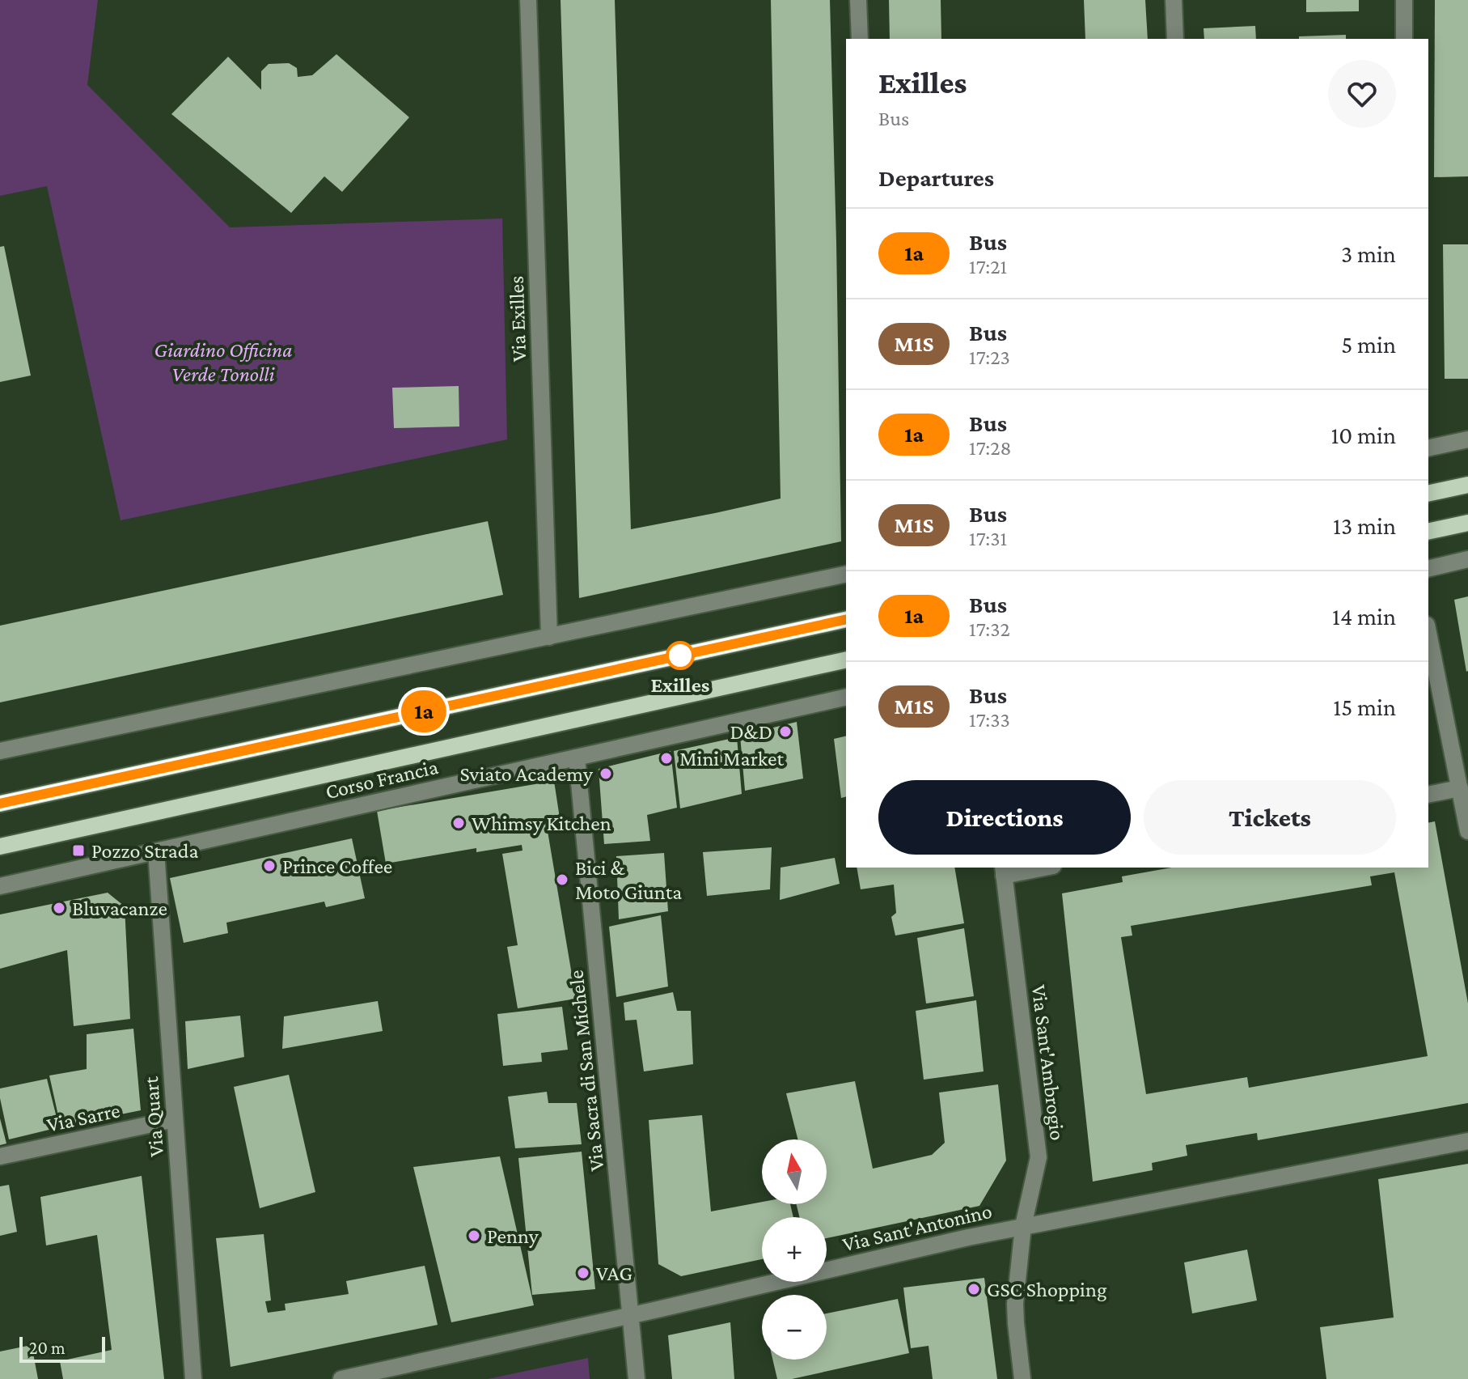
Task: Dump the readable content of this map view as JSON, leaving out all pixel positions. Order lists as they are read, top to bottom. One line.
{"streets":{"main road":["Corso Francia"],"street":["Via Exilles","Via Sant'Ambrogio","Via Sacra di San Michele","Via Quart","Via Sarre","Via Sant'Antonino"]},"crossings":[["Corso Francia","Via Sacra di San Michele"],["Corso Francia","Via Quart"],["Via Sant'Ambrogio","Via Sant'Antonino"],["Via Sacra di San Michele","Via Sant'Antonino"],["Via Quart","Via Sarre"]],"parks":["Giardino Officina Verde Tonolli"],"places":{"other":["Exilles","D&D","Mini Market","Sviato Academy","Whimsy Kitchen","Prince Coffee","Bici & Moto Giunta","Bluvacanze","Penny","VAG","GSC Shopping"],"transit":["Pozzo Strada"]},"lines":["bus line 1a"],"scale_bar":"20 m","north":"top","page":{"on_map":"1a","heading":[["Exilles","Bus"],"Departures"],"list":[{"mark":"1a","name":"Bus","note":"17:21","value":"3 min"},{"mark":"M1S","name":"Bus","note":"17:23","value":"5 min"},{"mark":"1a","name":"Bus","note":"17:28","value":"10 min"},{"mark":"M1S","name":"Bus","note":"17:31","value":"13 min"},{"mark":"1a","name":"Bus","note":"17:32","value":"14 min"},{"mark":"M1S","name":"Bus","note":"17:33","value":"15 min"}],"buttons":["Directions","Tickets"],"map_buttons":["+","−"],"scale":"20 m"}}
